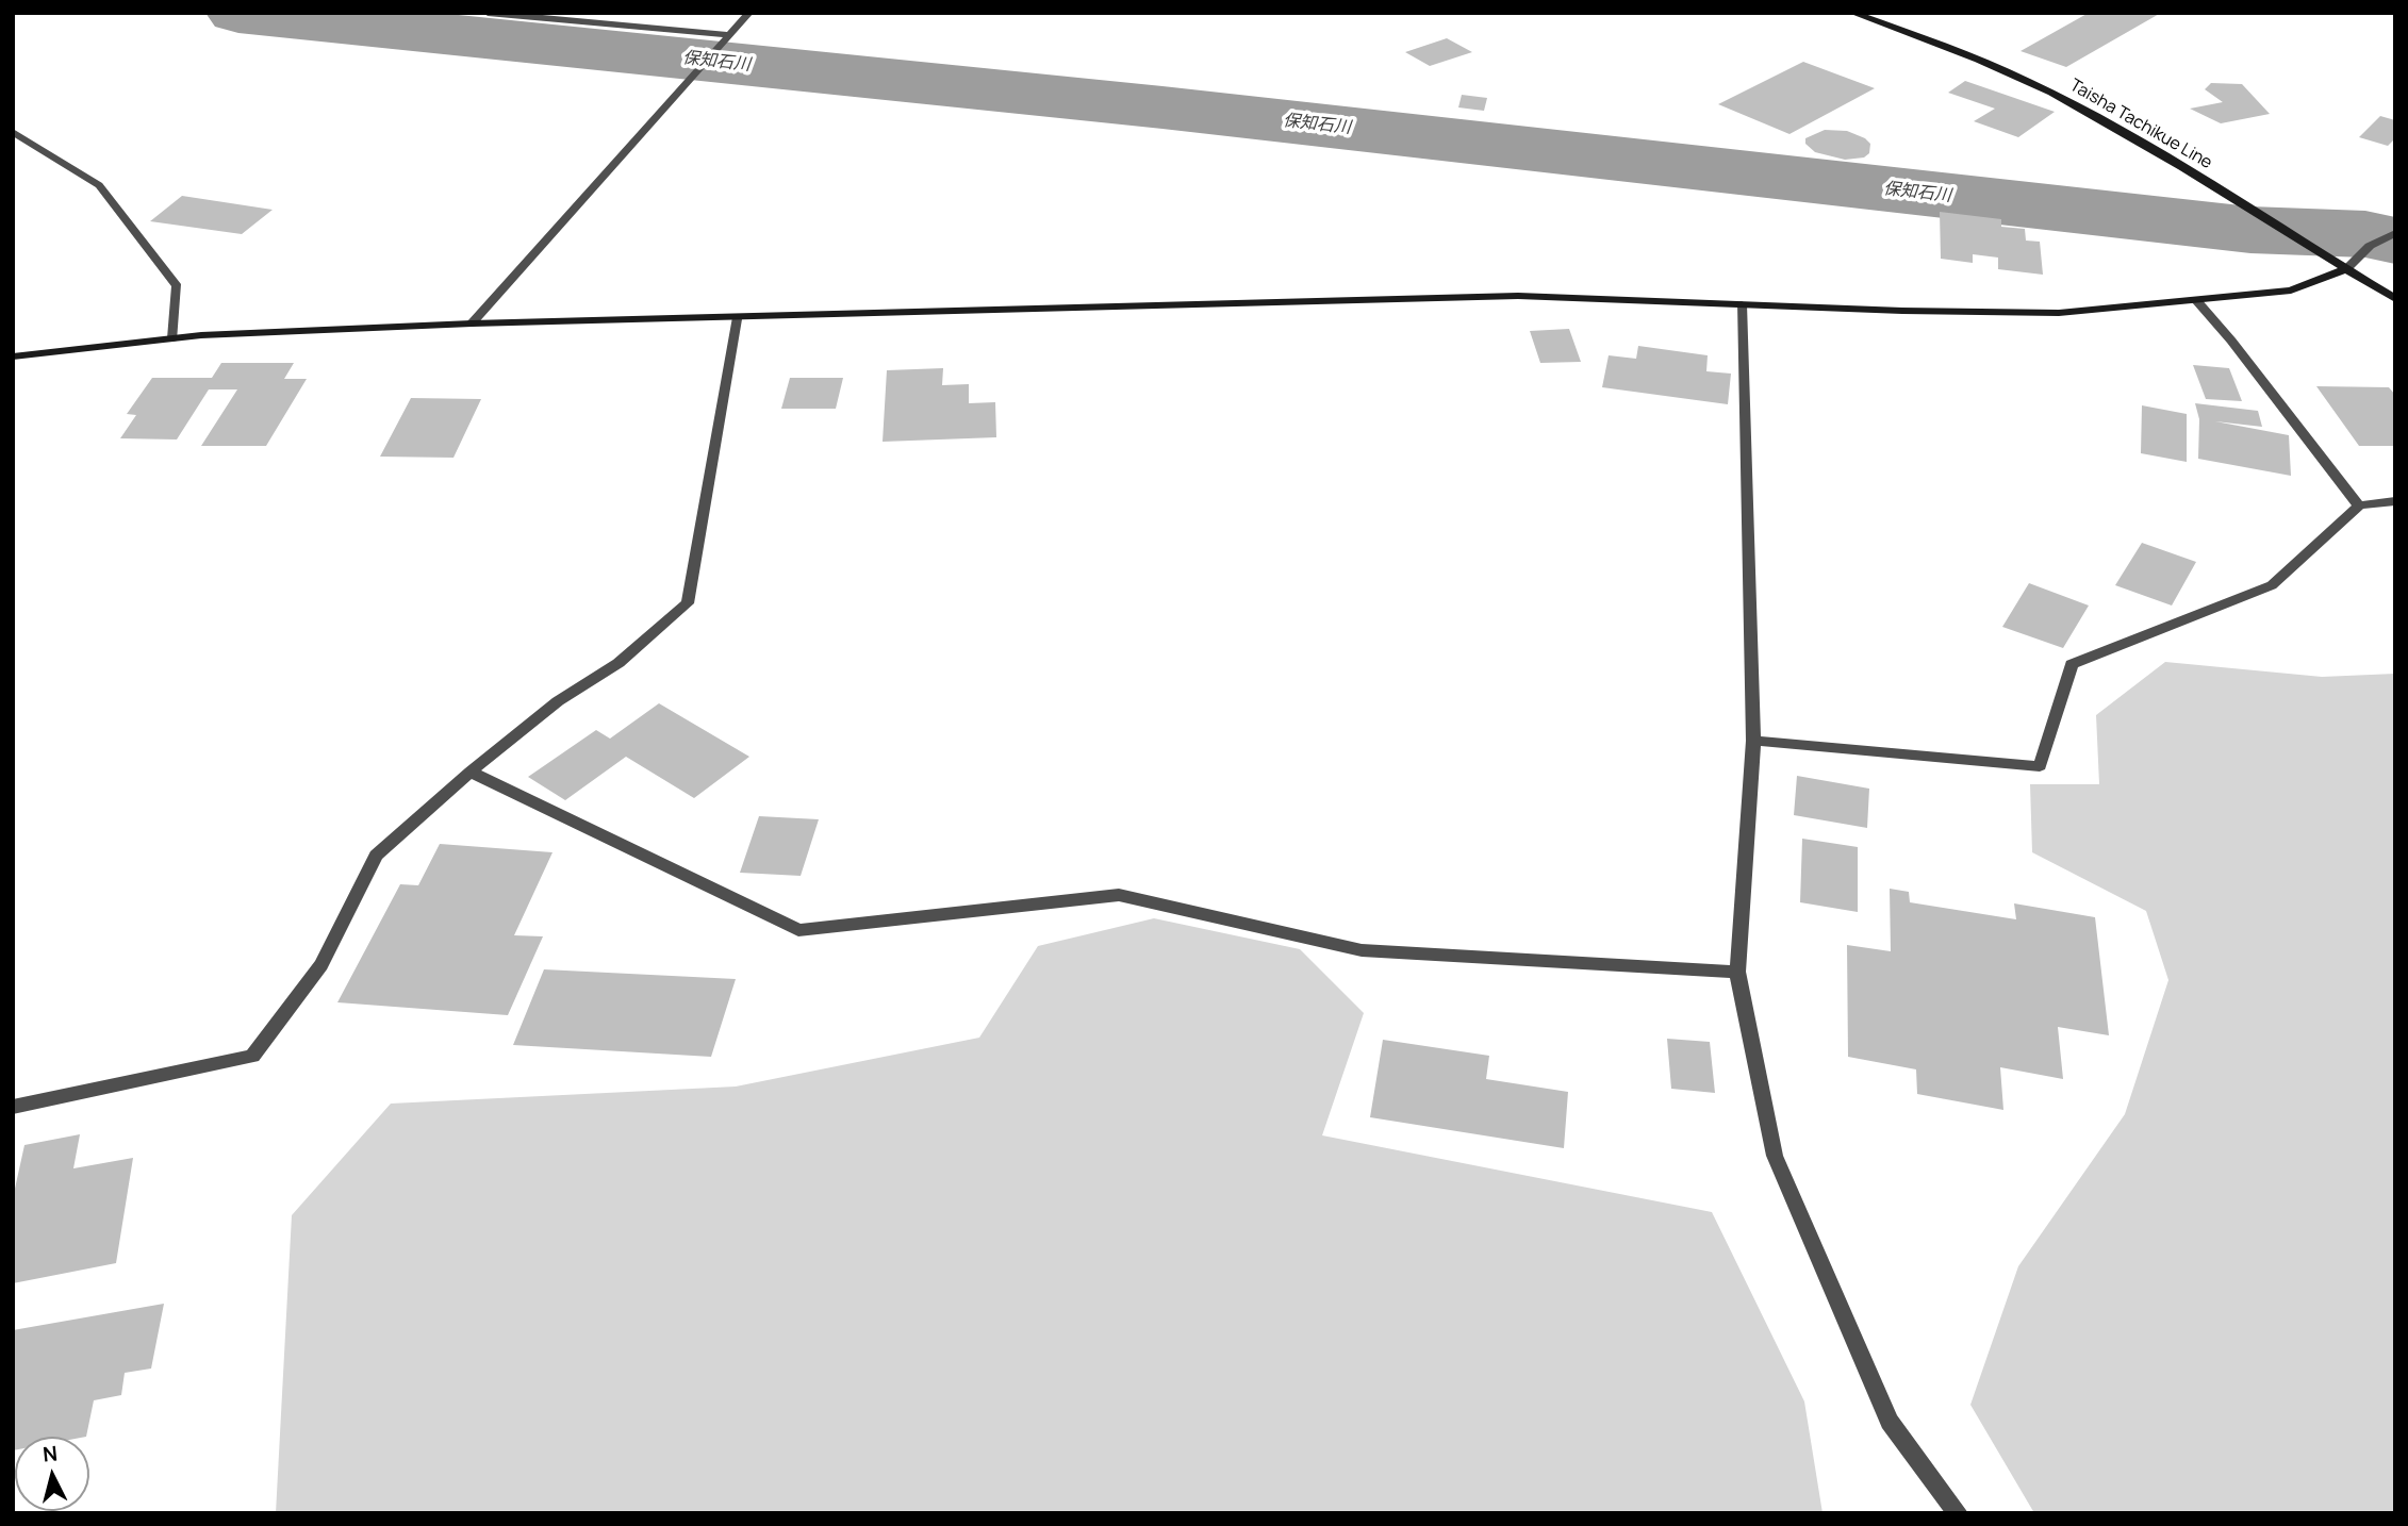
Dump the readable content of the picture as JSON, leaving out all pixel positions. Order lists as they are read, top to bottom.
{
  "streets": {
    "street": ["Taisha Tachikue Line"]
  },
  "water": ["保知石川"],
  "north": "top"
}
